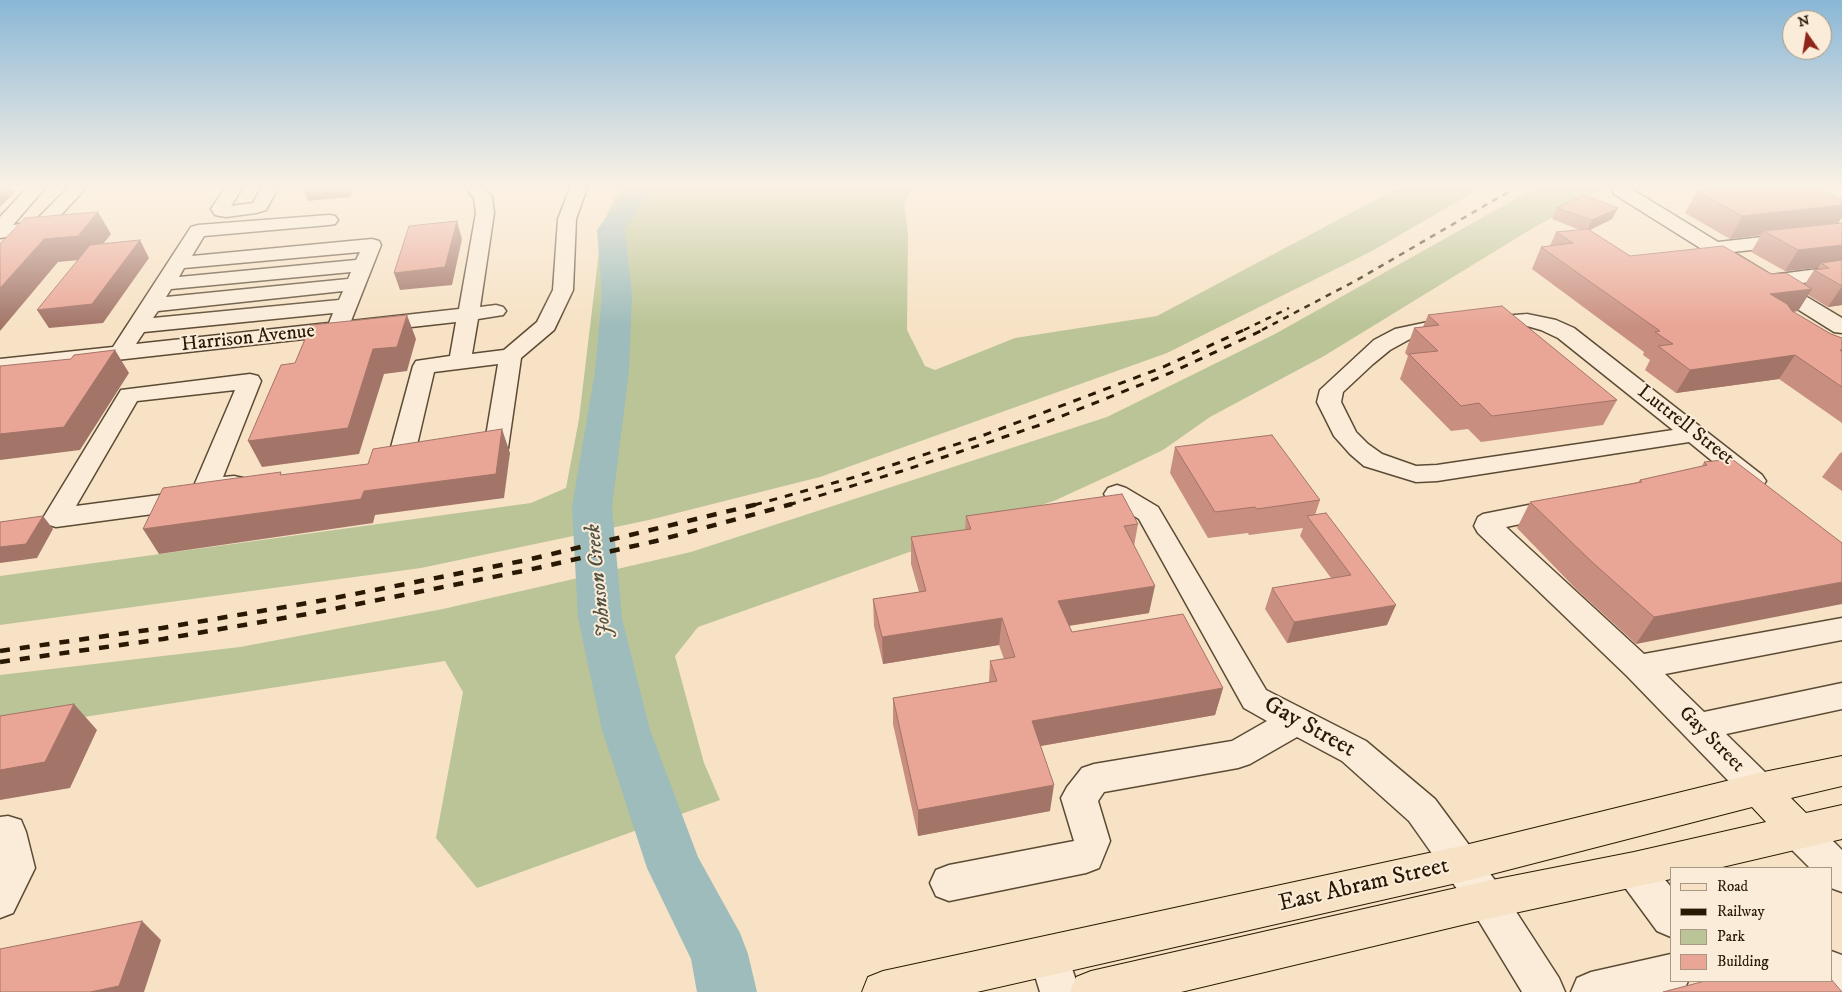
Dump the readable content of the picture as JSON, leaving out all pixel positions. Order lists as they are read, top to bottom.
{
  "streets": {
    "main road": ["East Abram Street"],
    "street": ["Harrison Avenue", "Luttrell Street", "Gay Street"]
  },
  "crossings": [
    ["Gay Street", "East Abram Street"]
  ],
  "water": ["Johnson Creek"],
  "legend": [
    "Road",
    "Railway",
    "Park",
    "Building"
  ],
  "north": "top"
}
